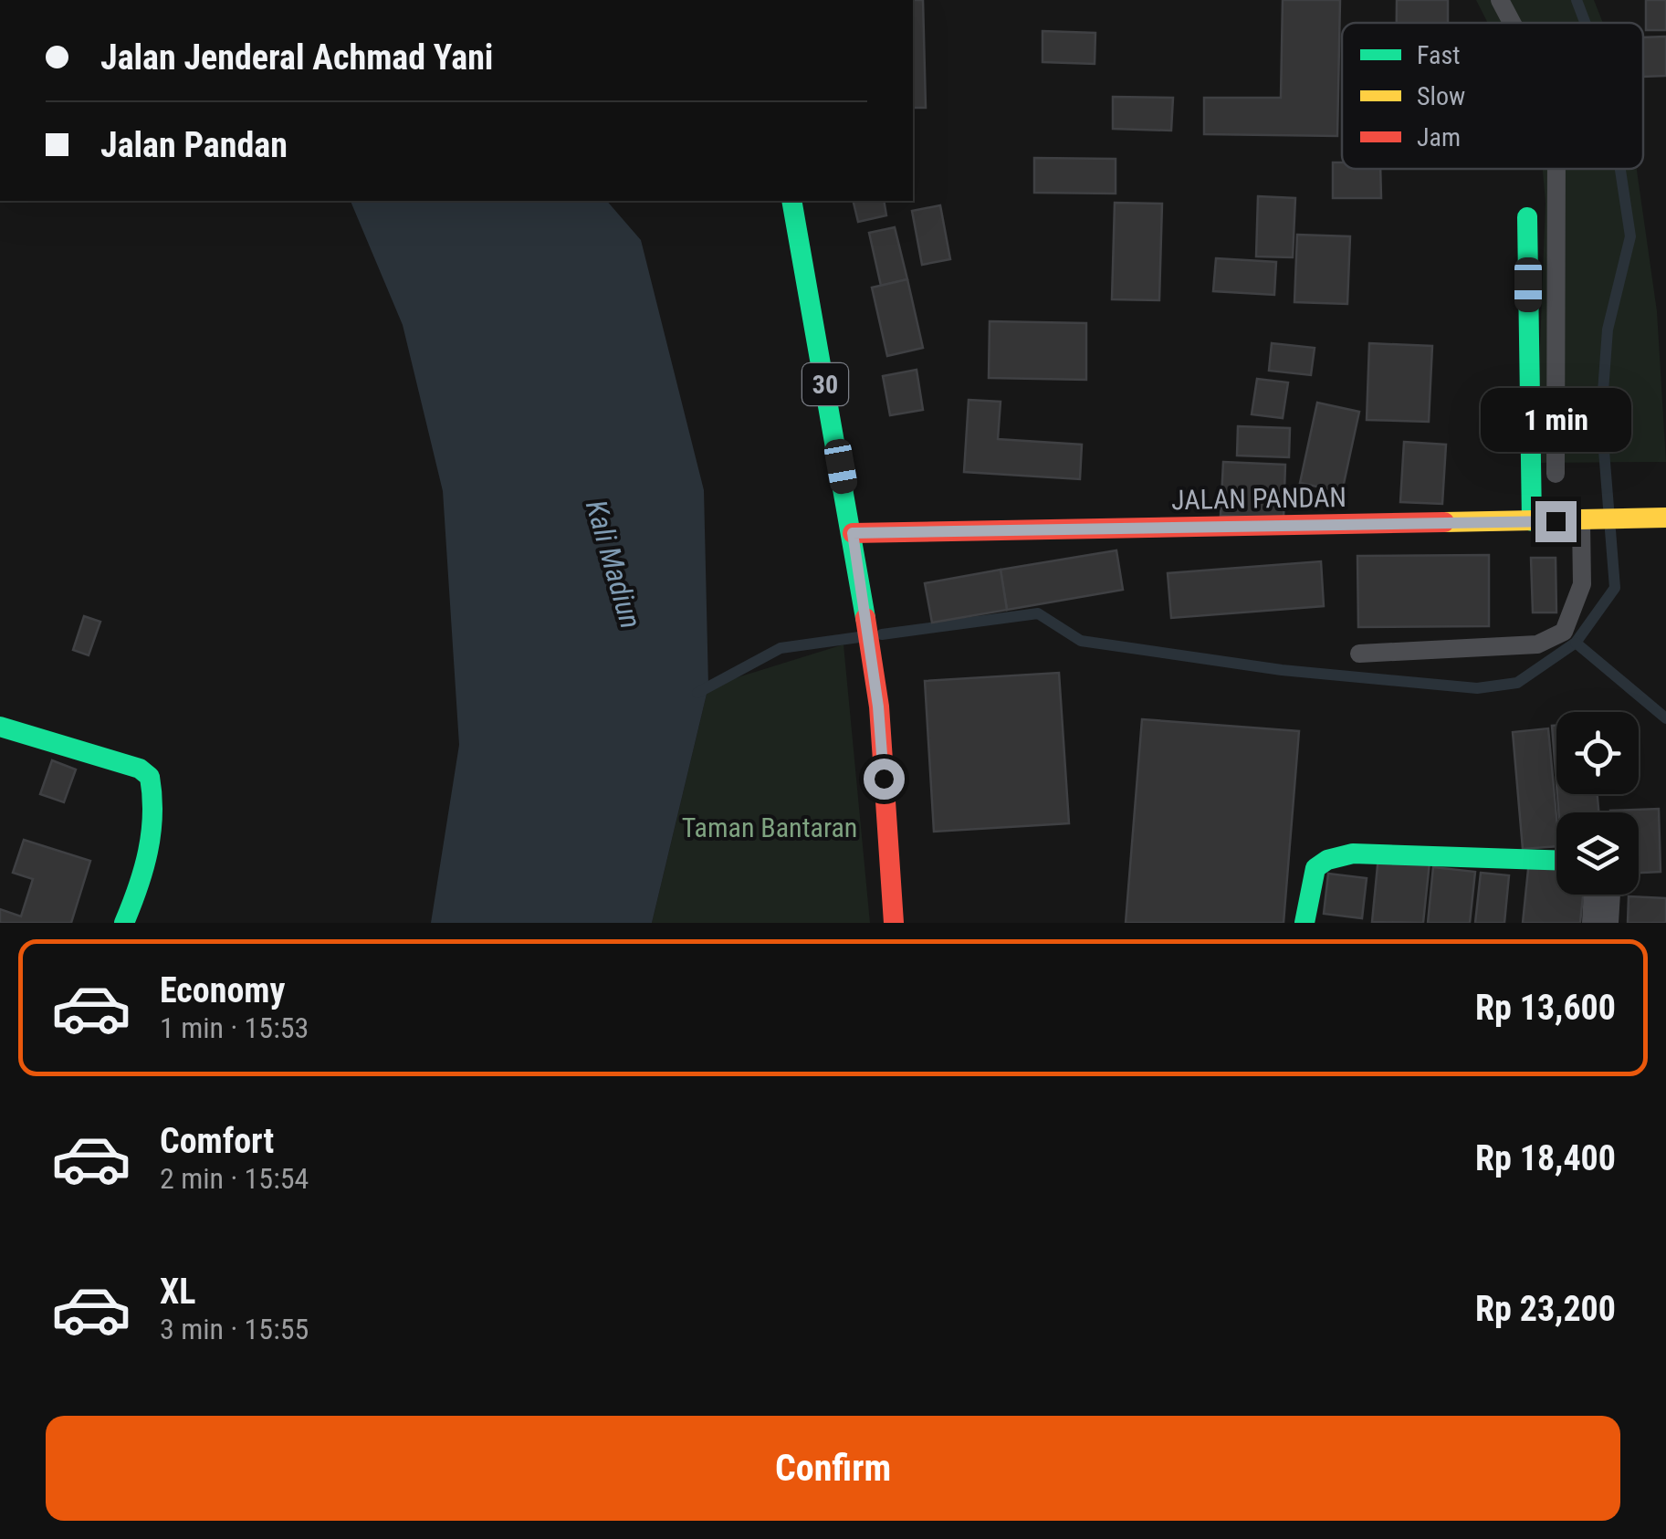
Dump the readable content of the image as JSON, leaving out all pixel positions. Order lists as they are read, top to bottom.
{
  "streets": {
    "main road": ["30", "JALAN PANDAN"]
  },
  "crossings": [
    ["30", "JALAN PANDAN"]
  ],
  "water": ["Kali Madiun"],
  "parks": ["Taman Bantaran"],
  "legend": ["Fast", "Slow", "Jam"],
  "page": {
    "banner": ["Jalan Jenderal Achmad Yani", "Jalan Pandan"],
    "bubble": "1 min",
    "list": [
      {
        "name": "Economy",
        "note": "1 min · 15:53",
        "value": "Rp 13,600"
      },
      {
        "name": "Comfort",
        "note": "2 min · 15:54",
        "value": "Rp 18,400"
      },
      {
        "name": "XL",
        "note": "3 min · 15:55",
        "value": "Rp 23,200"
      }
    ],
    "buttons": "Confirm"
  }
}
